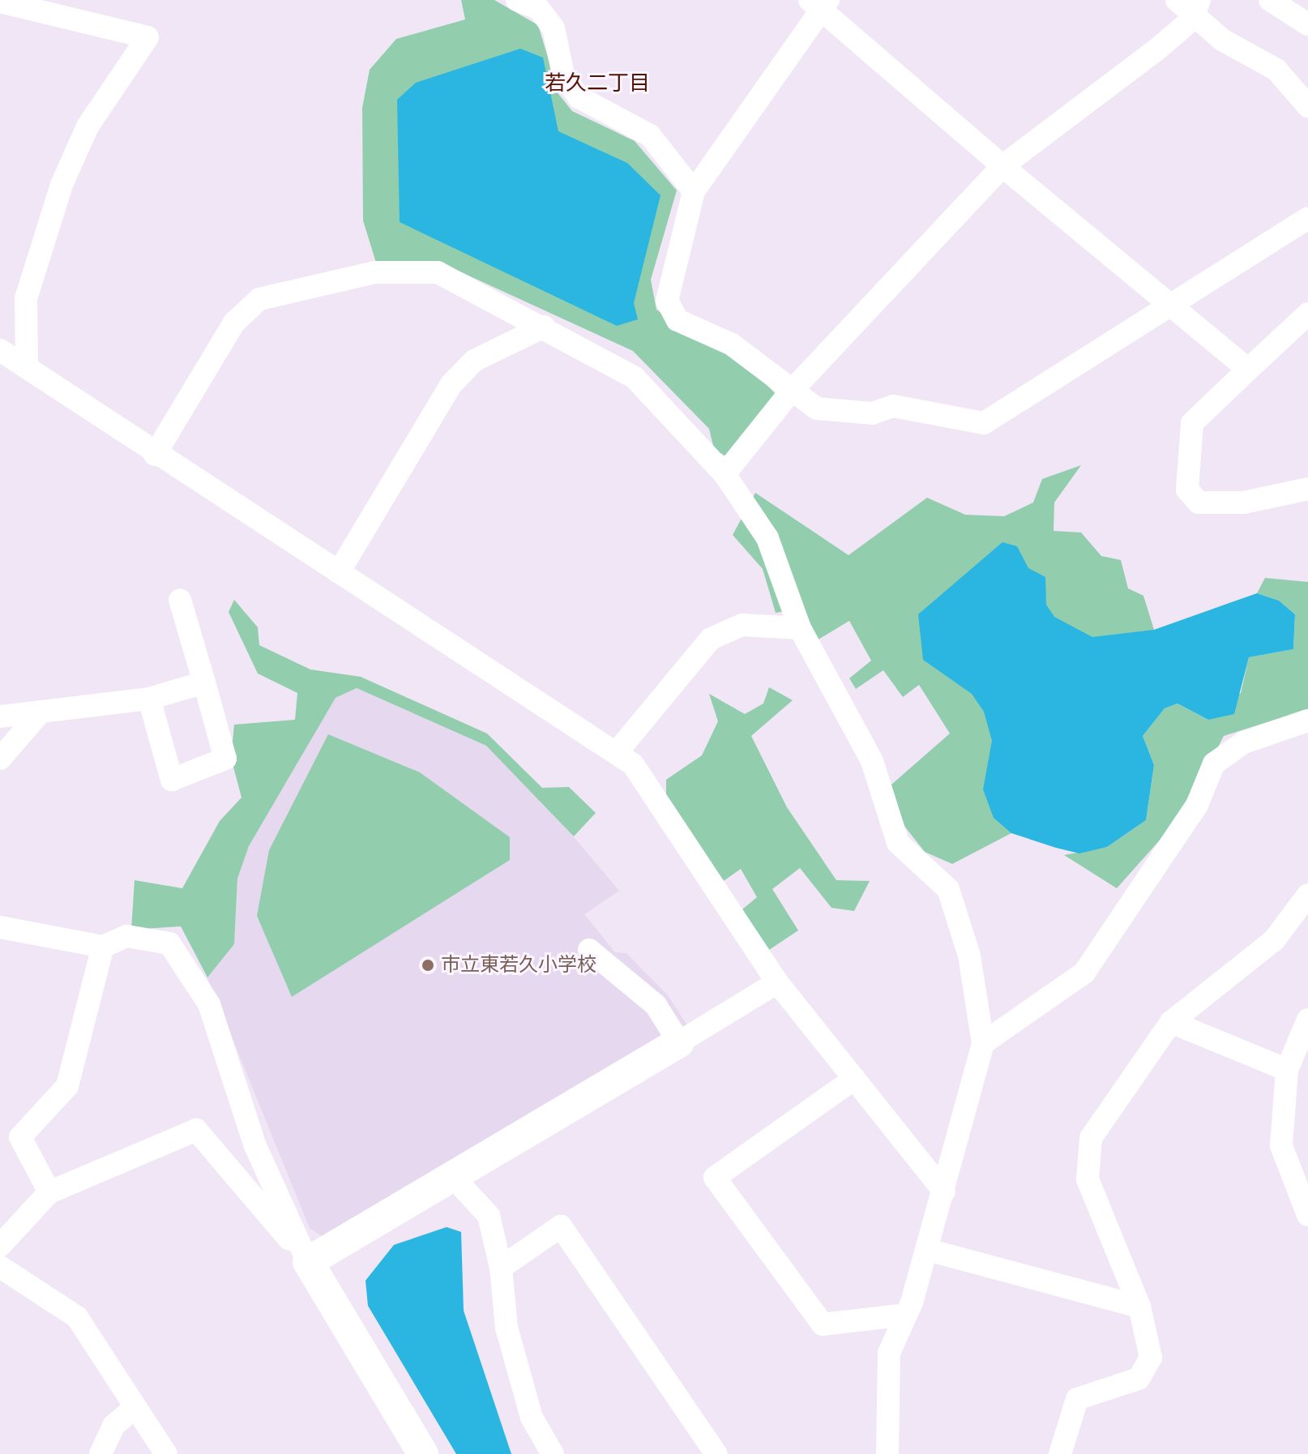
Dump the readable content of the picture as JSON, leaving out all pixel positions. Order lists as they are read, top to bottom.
{
  "districts": ["若久二丁目"],
  "places": ["市立東若久小学校"]
}
